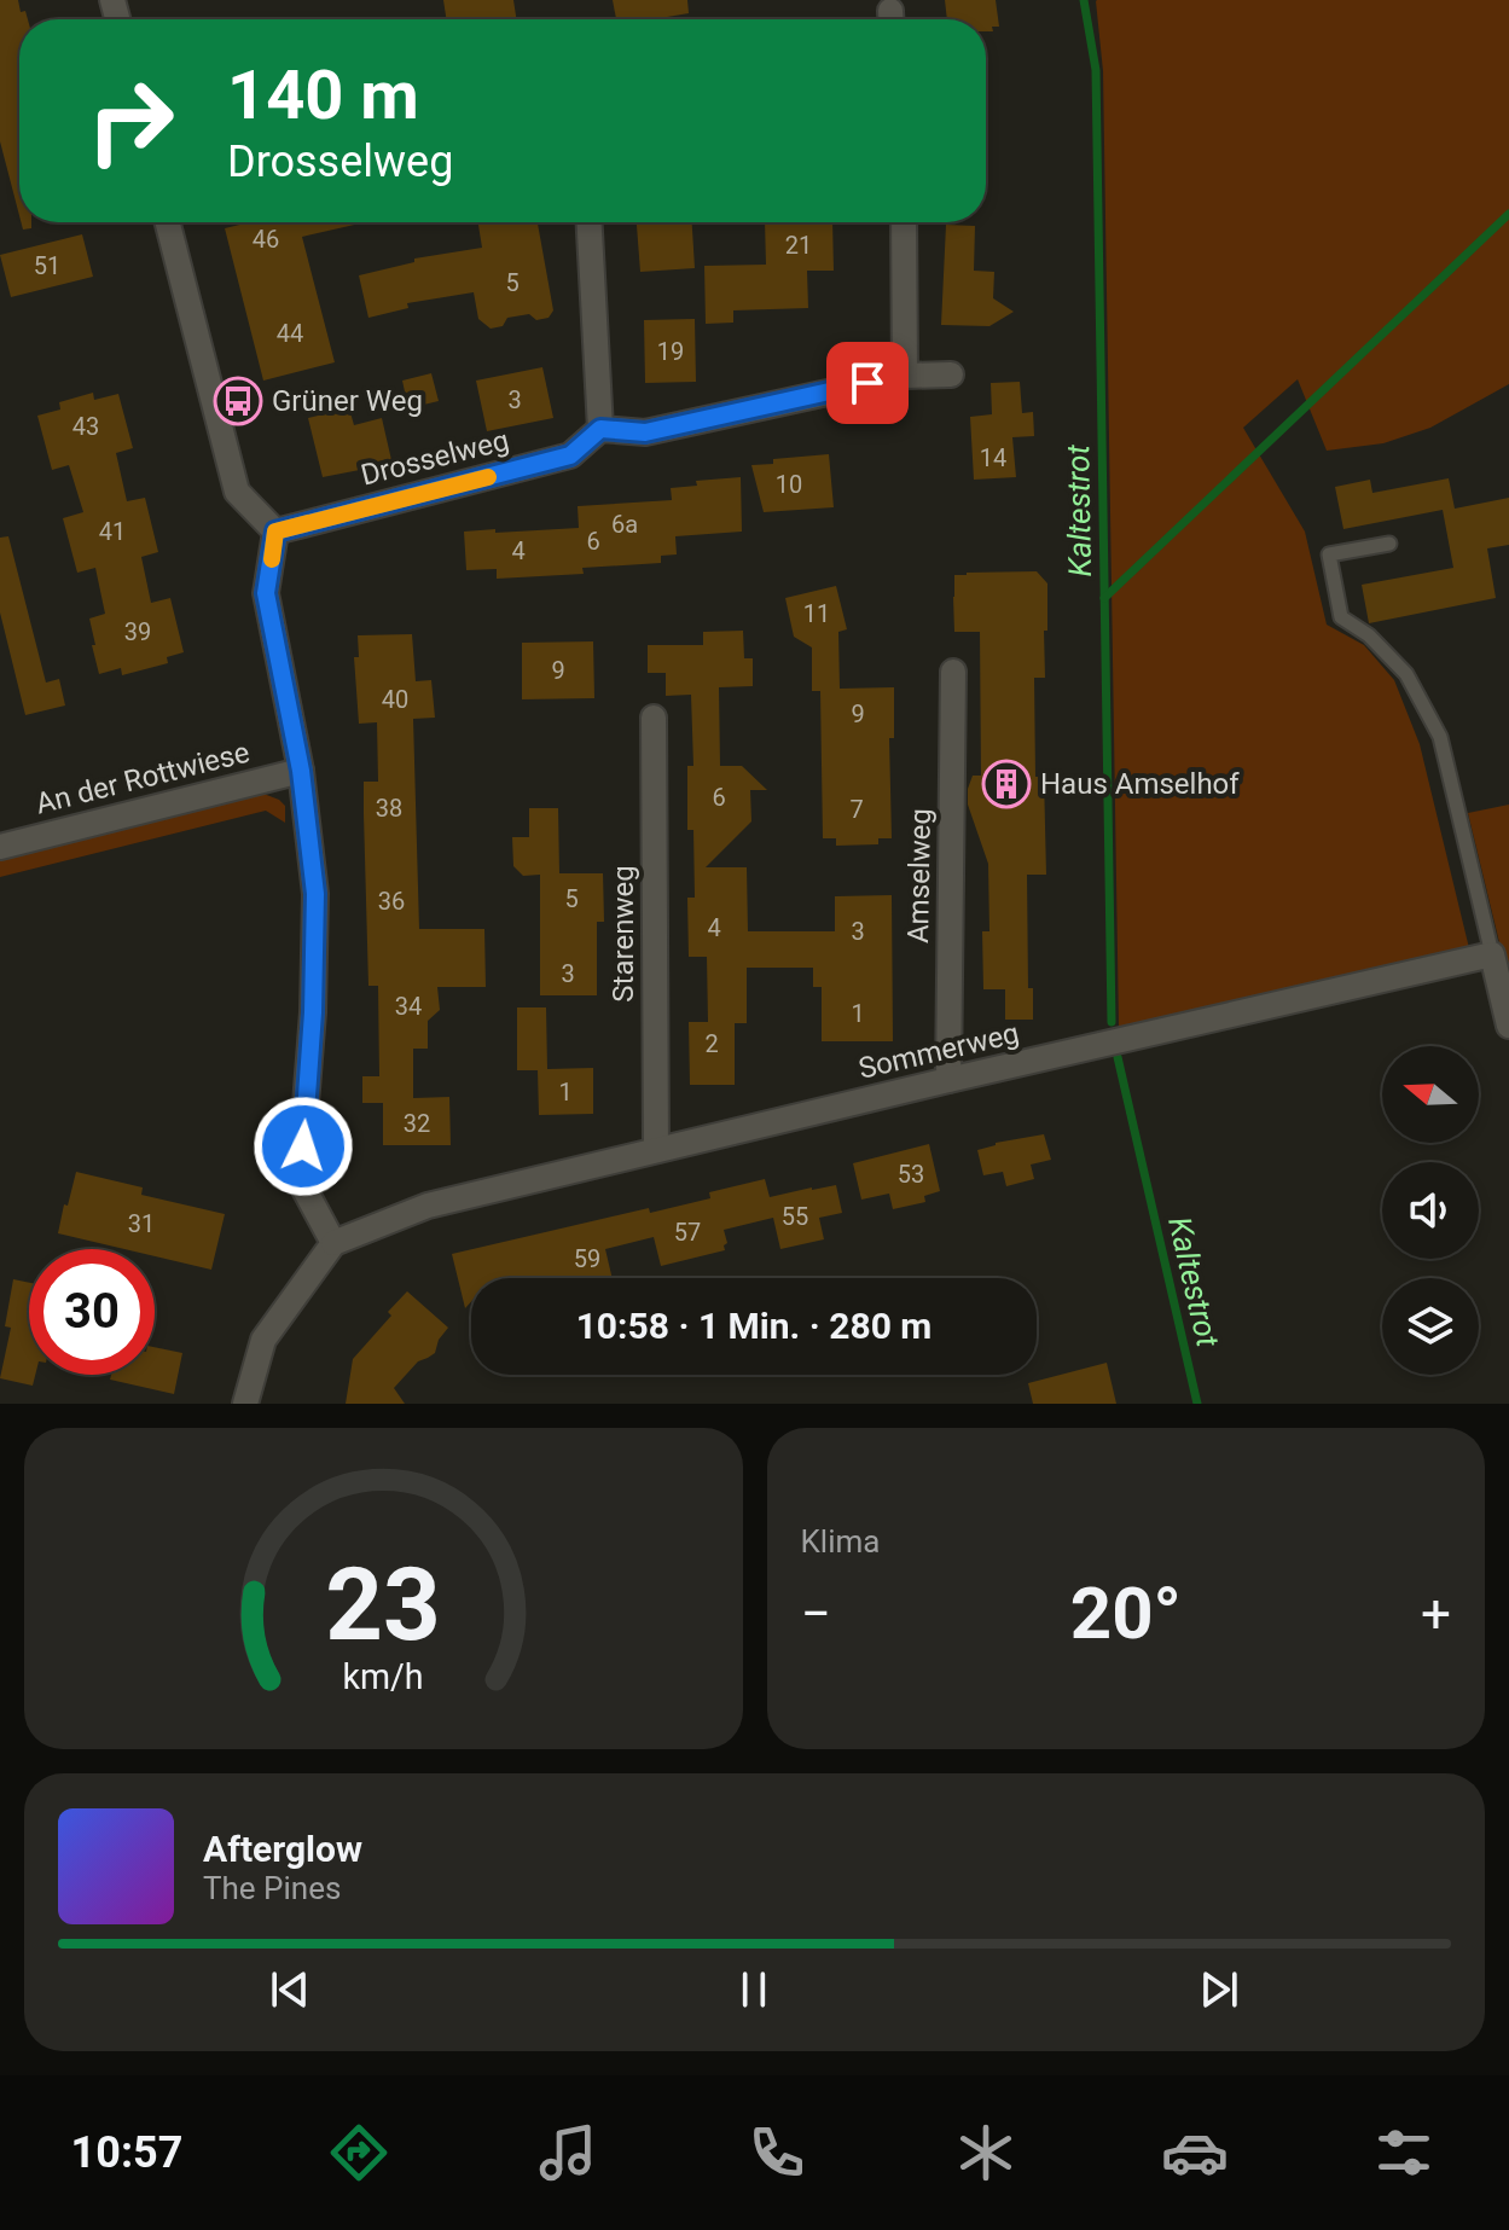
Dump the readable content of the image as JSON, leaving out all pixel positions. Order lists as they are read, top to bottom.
{
  "streets": {
    "street": [
      "Drosselweg",
      "An der Rottwiese",
      "Amselweg",
      "Starenweg",
      "Sommerweg"
    ]
  },
  "crossings": [
    ["Amselweg", "Sommerweg"],
    ["Starenweg", "Sommerweg"]
  ],
  "water": ["Kaltestrot"],
  "places": {
    "bus stop": ["Grüner Weg"],
    "building": ["Haus Amselhof"]
  },
  "house_numbers": [
    "46",
    "21",
    "51",
    "5",
    "44",
    "19",
    "3",
    "43",
    "14",
    "10",
    "6a",
    "41",
    "6",
    "4",
    "11",
    "39",
    "9",
    "40",
    "9",
    "6",
    "38",
    "7",
    "5",
    "36",
    "4",
    "3",
    "3",
    "34",
    "1",
    "2",
    "1",
    "32",
    "53",
    "55",
    "31",
    "57",
    "59"
  ],
  "north": "left",
  "page": {
    "turn": ["140 m", "Drosselweg"],
    "limit": "30",
    "trip": "10:58 · 1 Min. · 280 m",
    "tile": "Klima",
    "heat": ["−", "20°", "+"],
    "song": ["Afterglow", "The Pines"],
    "tabs": "10:57",
    "gauge": ["23", "km/h"]
  }
}
